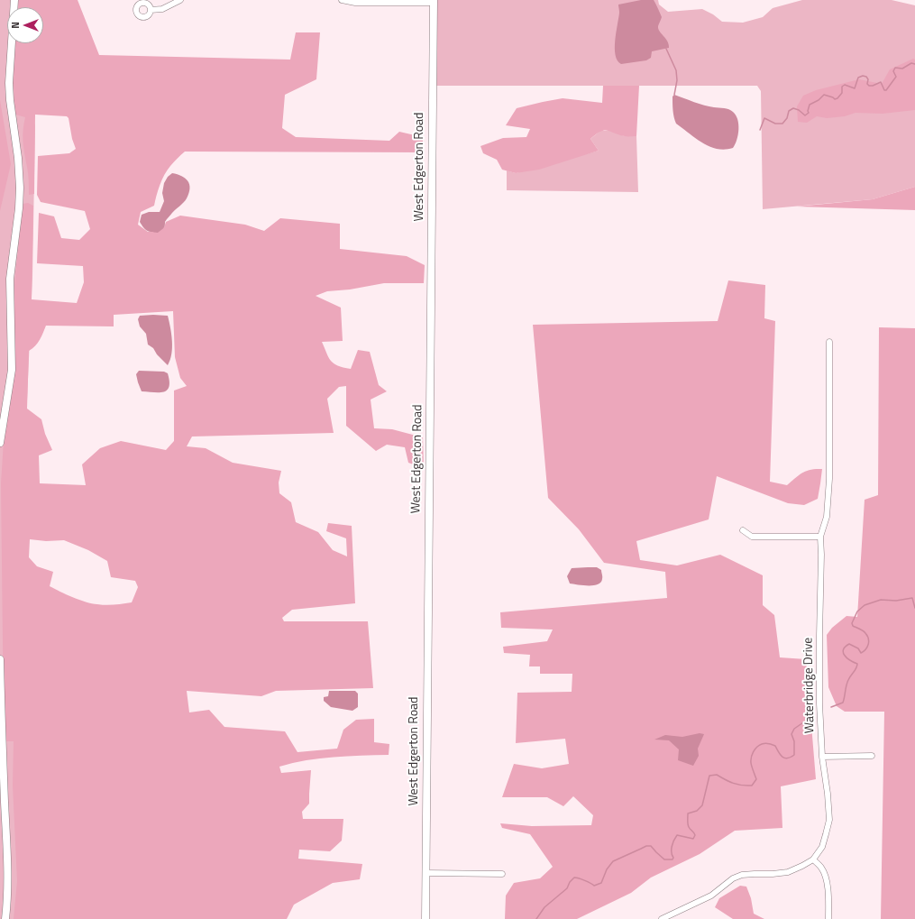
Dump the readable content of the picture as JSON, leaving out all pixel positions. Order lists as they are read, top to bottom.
{
  "streets": {
    "street": ["West Edgerton Road", "Waterbridge Drive"]
  },
  "north": "left"
}
